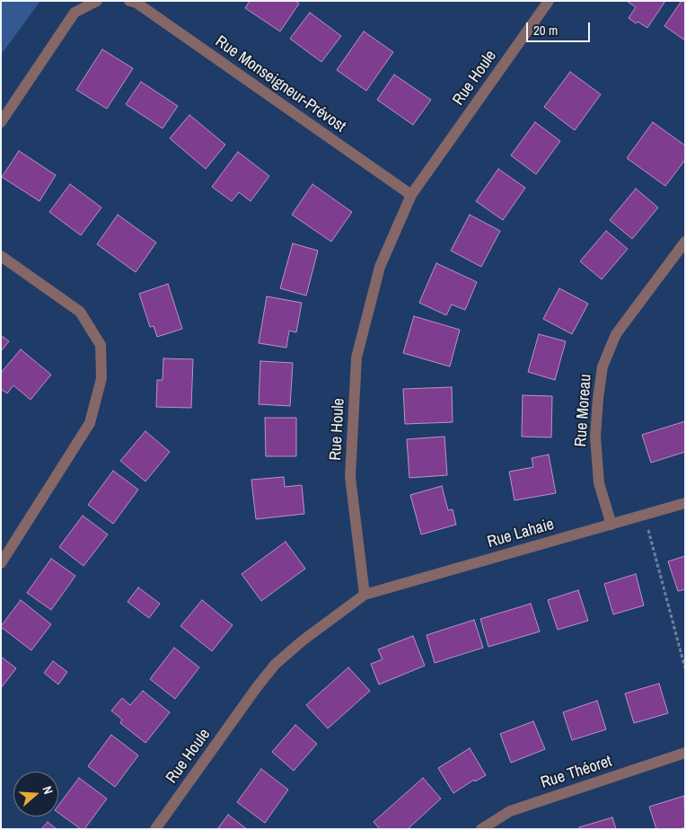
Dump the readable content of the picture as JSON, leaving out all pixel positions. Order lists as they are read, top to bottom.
{
  "streets": {
    "street": [
      "Rue Houle",
      "Rue Monseigneur-Prévost",
      "Rue Moreau",
      "Rue Lahaie",
      "Rue Théoret"
    ]
  },
  "crossings": [
    ["Rue Houle", "Rue Monseigneur-Prévost"],
    ["Rue Houle", "Rue Lahaie"],
    ["Rue Moreau", "Rue Lahaie"]
  ],
  "scale_bar": "20 m",
  "north": "right"
}
